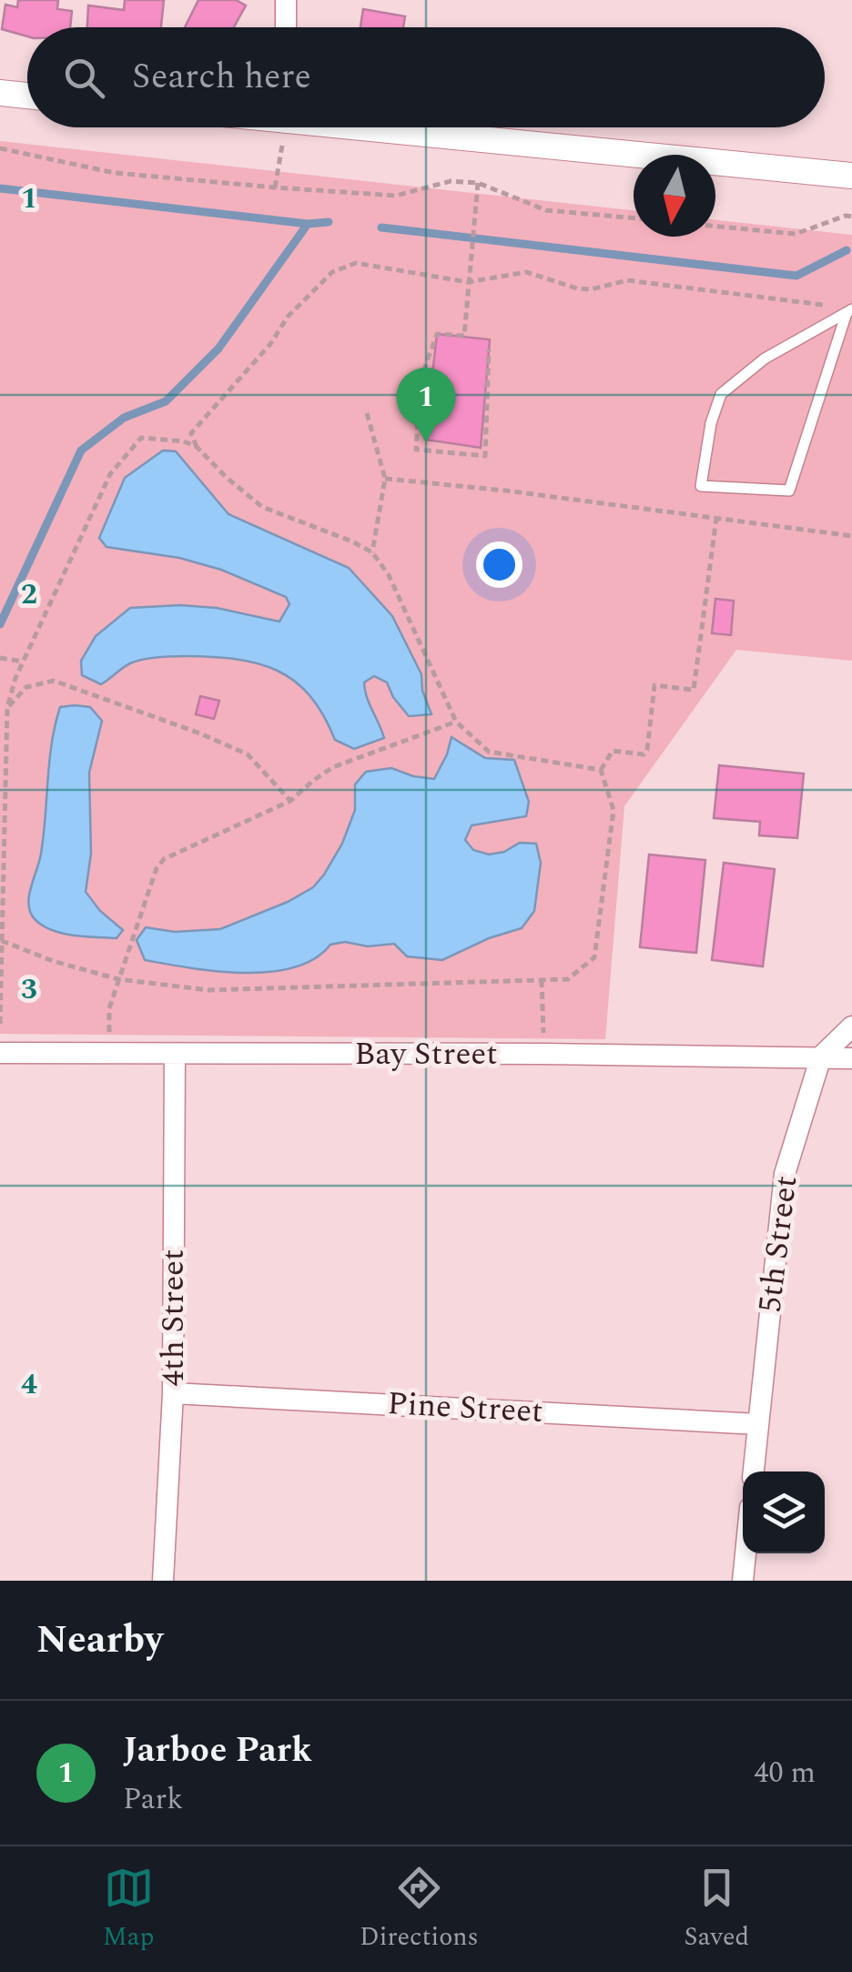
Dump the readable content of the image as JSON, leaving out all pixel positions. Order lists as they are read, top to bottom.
{
  "streets": {
    "street": [
      "Bay Street",
      "5th Street",
      "4th Street",
      "Pine Street"
    ]
  },
  "crossings": [
    ["Bay Street", "5th Street"],
    ["Bay Street", "4th Street"],
    ["5th Street", "Pine Street"],
    ["4th Street", "Pine Street"]
  ],
  "north": "bottom",
  "page": {
    "search": "Search here",
    "pins": "1",
    "heading": "Nearby",
    "list": [
      {
        "mark": "1",
        "name": "Jarboe Park",
        "note": "Park",
        "value": "40 m"
      }
    ],
    "nav": ["Map", "Directions", "Saved"]
  },
  "grid": {
    "rows": [
      "1",
      "2",
      "3",
      "4"
    ]
  }
}
